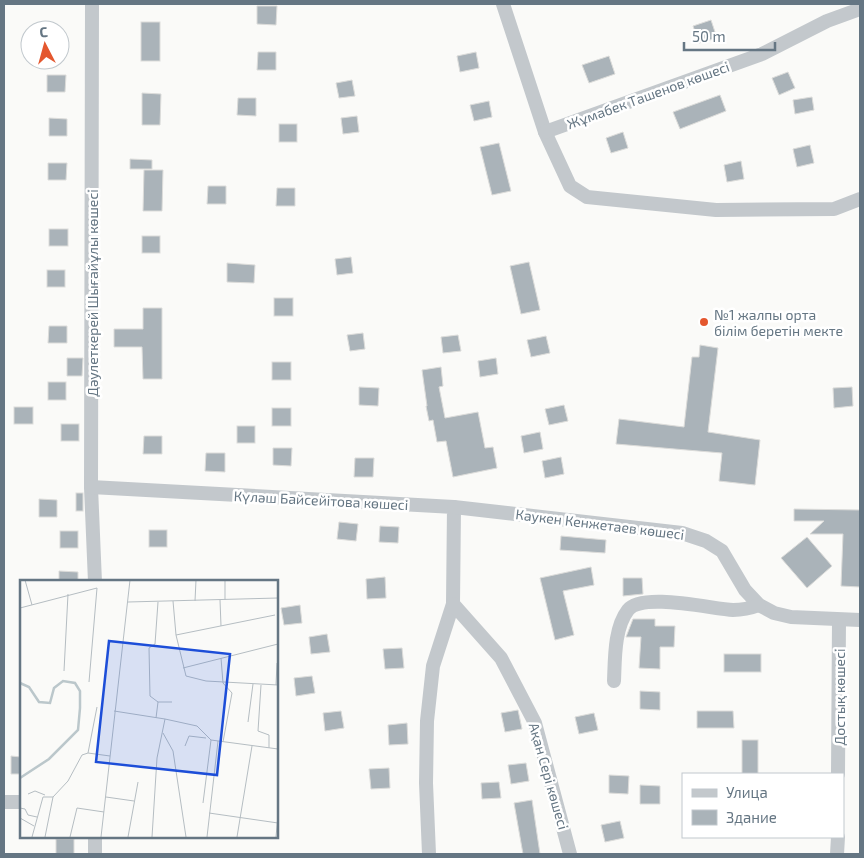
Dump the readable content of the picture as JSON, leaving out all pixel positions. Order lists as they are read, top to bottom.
{
  "streets": {
    "street": [
      "Жұмабек Ташенов көшесі",
      "Дәулеткерей Шығайұлы көшесі",
      "Күләш Байсейітова көшесі",
      "Каукен Кенжетаев көшесі",
      "Достық көшесі",
      "Ақан Сері көшесі"
    ]
  },
  "crossings": [
    ["Дәулеткерей Шығайұлы көшесі", "Күләш Байсейітова көшесі"],
    ["Күләш Байсейітова көшесі", "Каукен Кенжетаев көшесі"],
    ["Каукен Кенжетаев көшесі", "Достық көшесі"]
  ],
  "places": ["№1 жалпы орта білім беретін мекте"],
  "legend": ["Улица", "Здание"],
  "scale_bar": "50 m",
  "north": "top"
}
